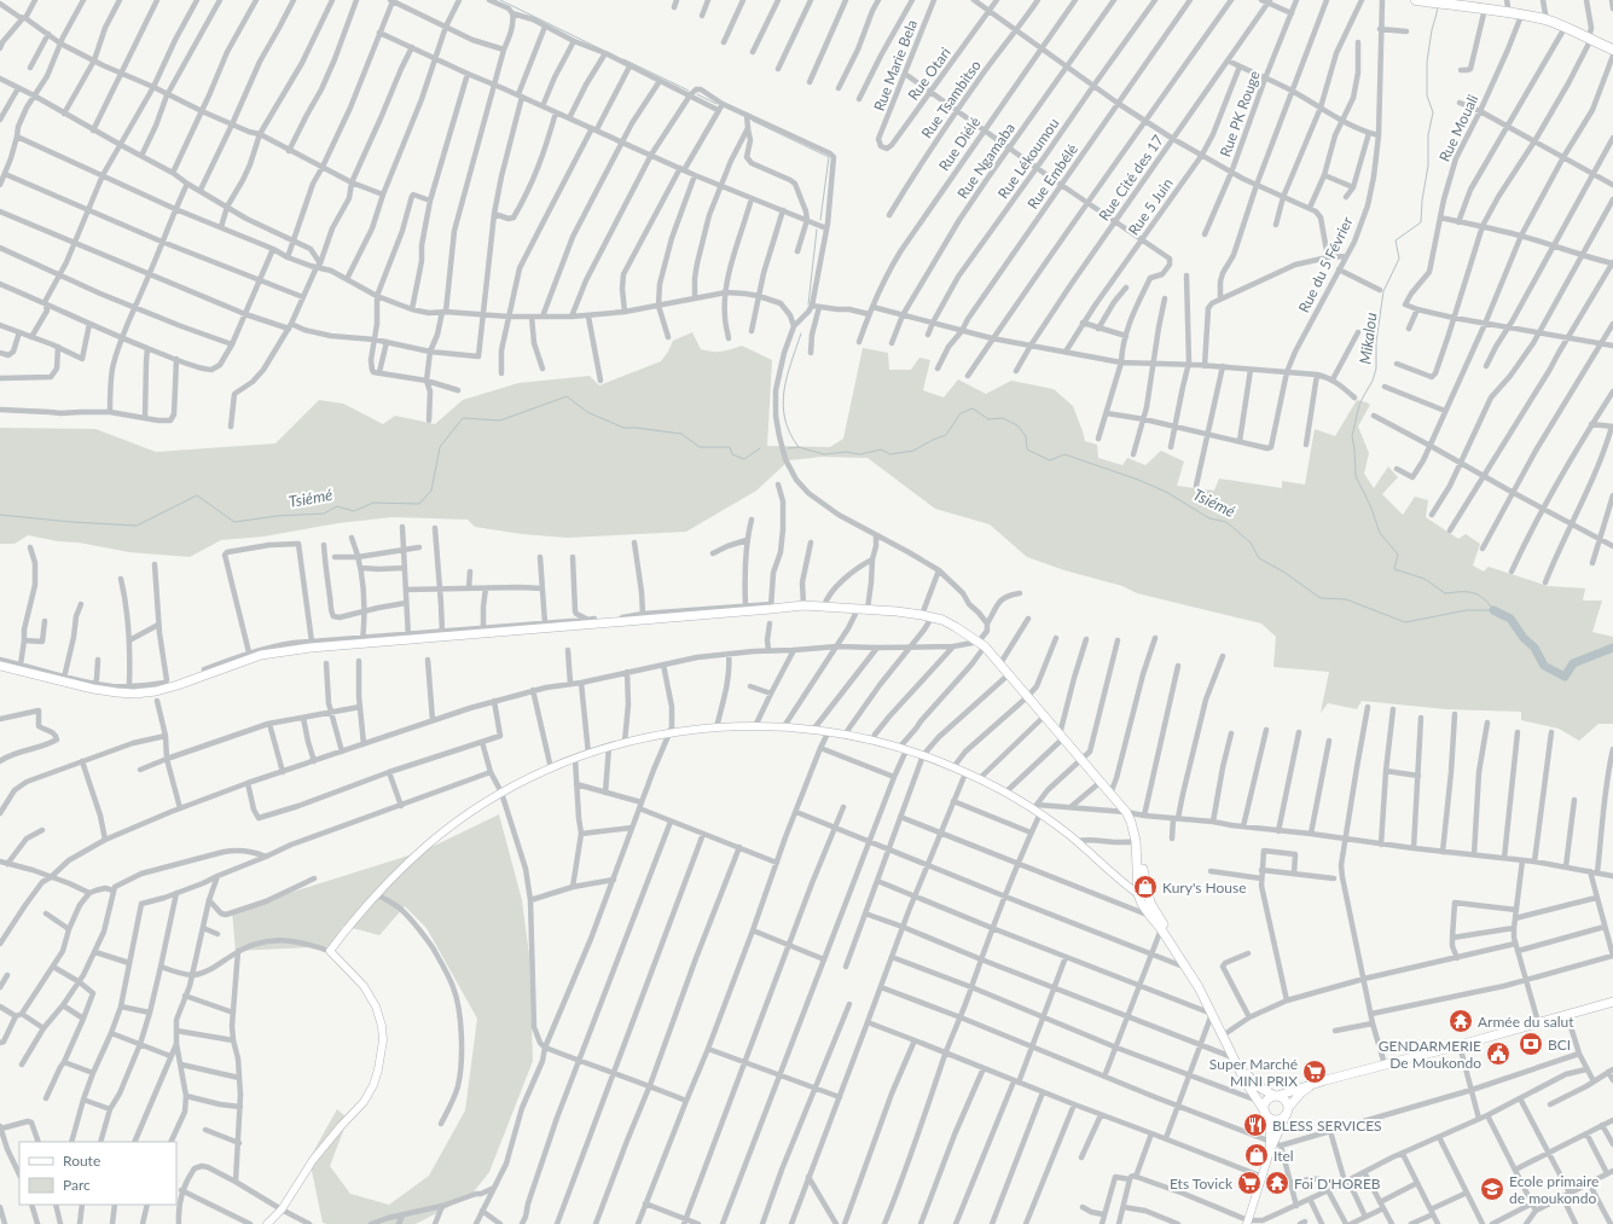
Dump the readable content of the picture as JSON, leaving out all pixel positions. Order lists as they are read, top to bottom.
{
  "streets": {
    "street": [
      "Rue Marie Bela",
      "Rue Otari",
      "Rue Tsambitso",
      "Rue PK Rouge",
      "Rue Mouali",
      "Rue Diélé",
      "Rue Lékoumou",
      "Rue Ngamaba",
      "Rue Embélé",
      "Rue Cité des 17",
      "Rue 5 Juin",
      "Rue du 5 Février"
    ]
  },
  "crossings": [
    ["Rue Marie Bela", "Rue Otari"]
  ],
  "water": ["Mikalou", "Tsiémé"],
  "places": {
    "shop": ["Kury's House", "Itel"],
    "temple": ["Armée du salut", "Foi D'HOREB"],
    "bank": ["BCI"],
    "public building": ["GENDARMERIE De Moukondo"],
    "supermarket": ["Super Marché MINI PRIX", "Ets Tovick"],
    "restaurant": ["BLESS SERVICES"],
    "school or university": ["Ecole primaire de moukondo"]
  },
  "legend": ["Route", "Parc"]
}
